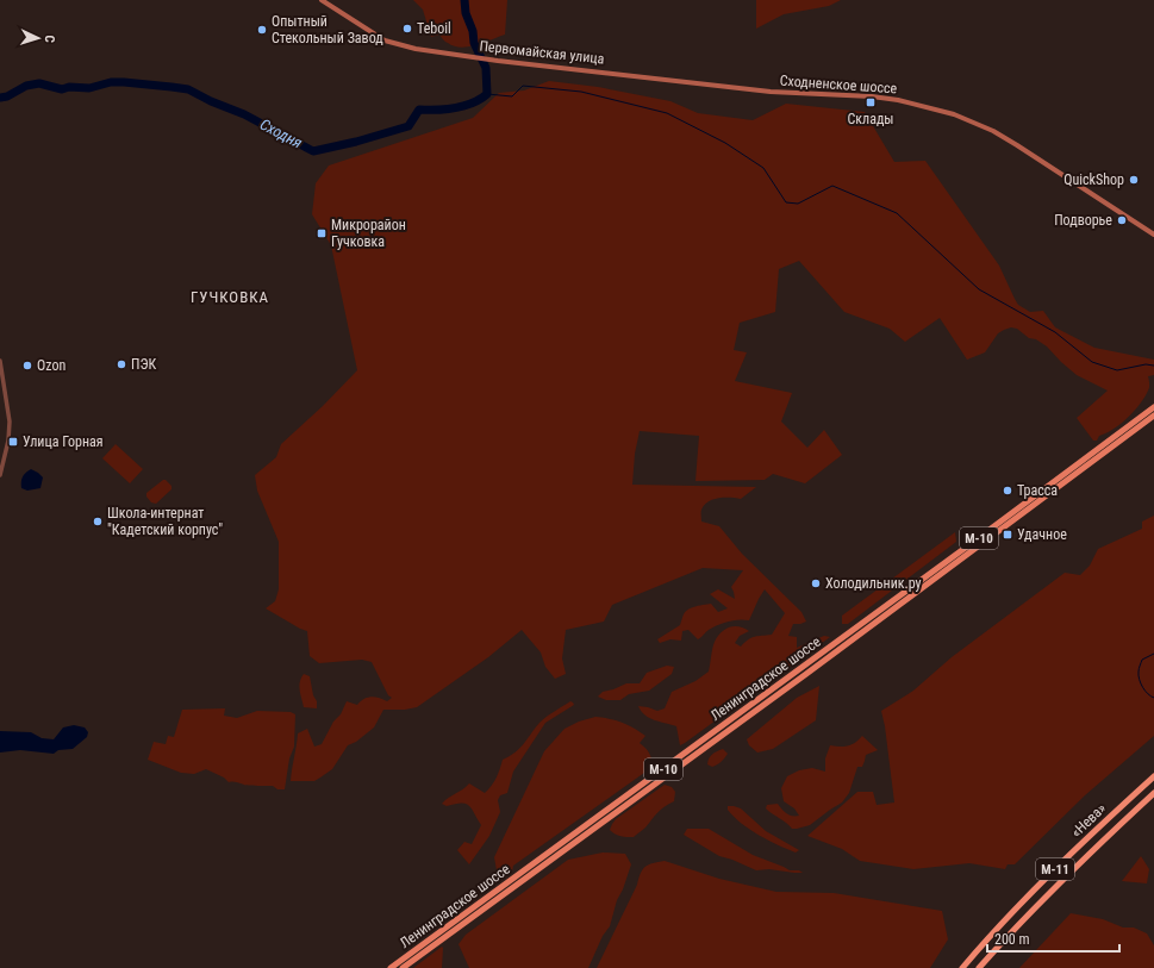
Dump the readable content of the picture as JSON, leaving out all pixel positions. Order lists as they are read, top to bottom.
{
  "streets": {
    "highway": [
      "М-10",
      "Ленинградское шоссе",
      "«Нева»",
      "М-11"
    ],
    "main road": ["Первомайская улица", "Сходненское шоссе"]
  },
  "crossings": [
    ["Первомайская улица", "Сходненское шоссе"]
  ],
  "districts": ["ГУЧКОВКА"],
  "water": ["Сходня"],
  "places": {
    "other": [
      "Teboil",
      "Опытный Стекольный Завод",
      "QuickShop",
      "Подворье",
      "ПЭК",
      "Ozon",
      "Трасса",
      "Школа-интернат \"Кадетский корпус\"",
      "Холодильник.ру"
    ],
    "transit": [
      "Склады",
      "Микрорайон Гучковка",
      "Улица Горная",
      "Удачное"
    ]
  },
  "scale_bar": "200 m",
  "north": "right"
}
